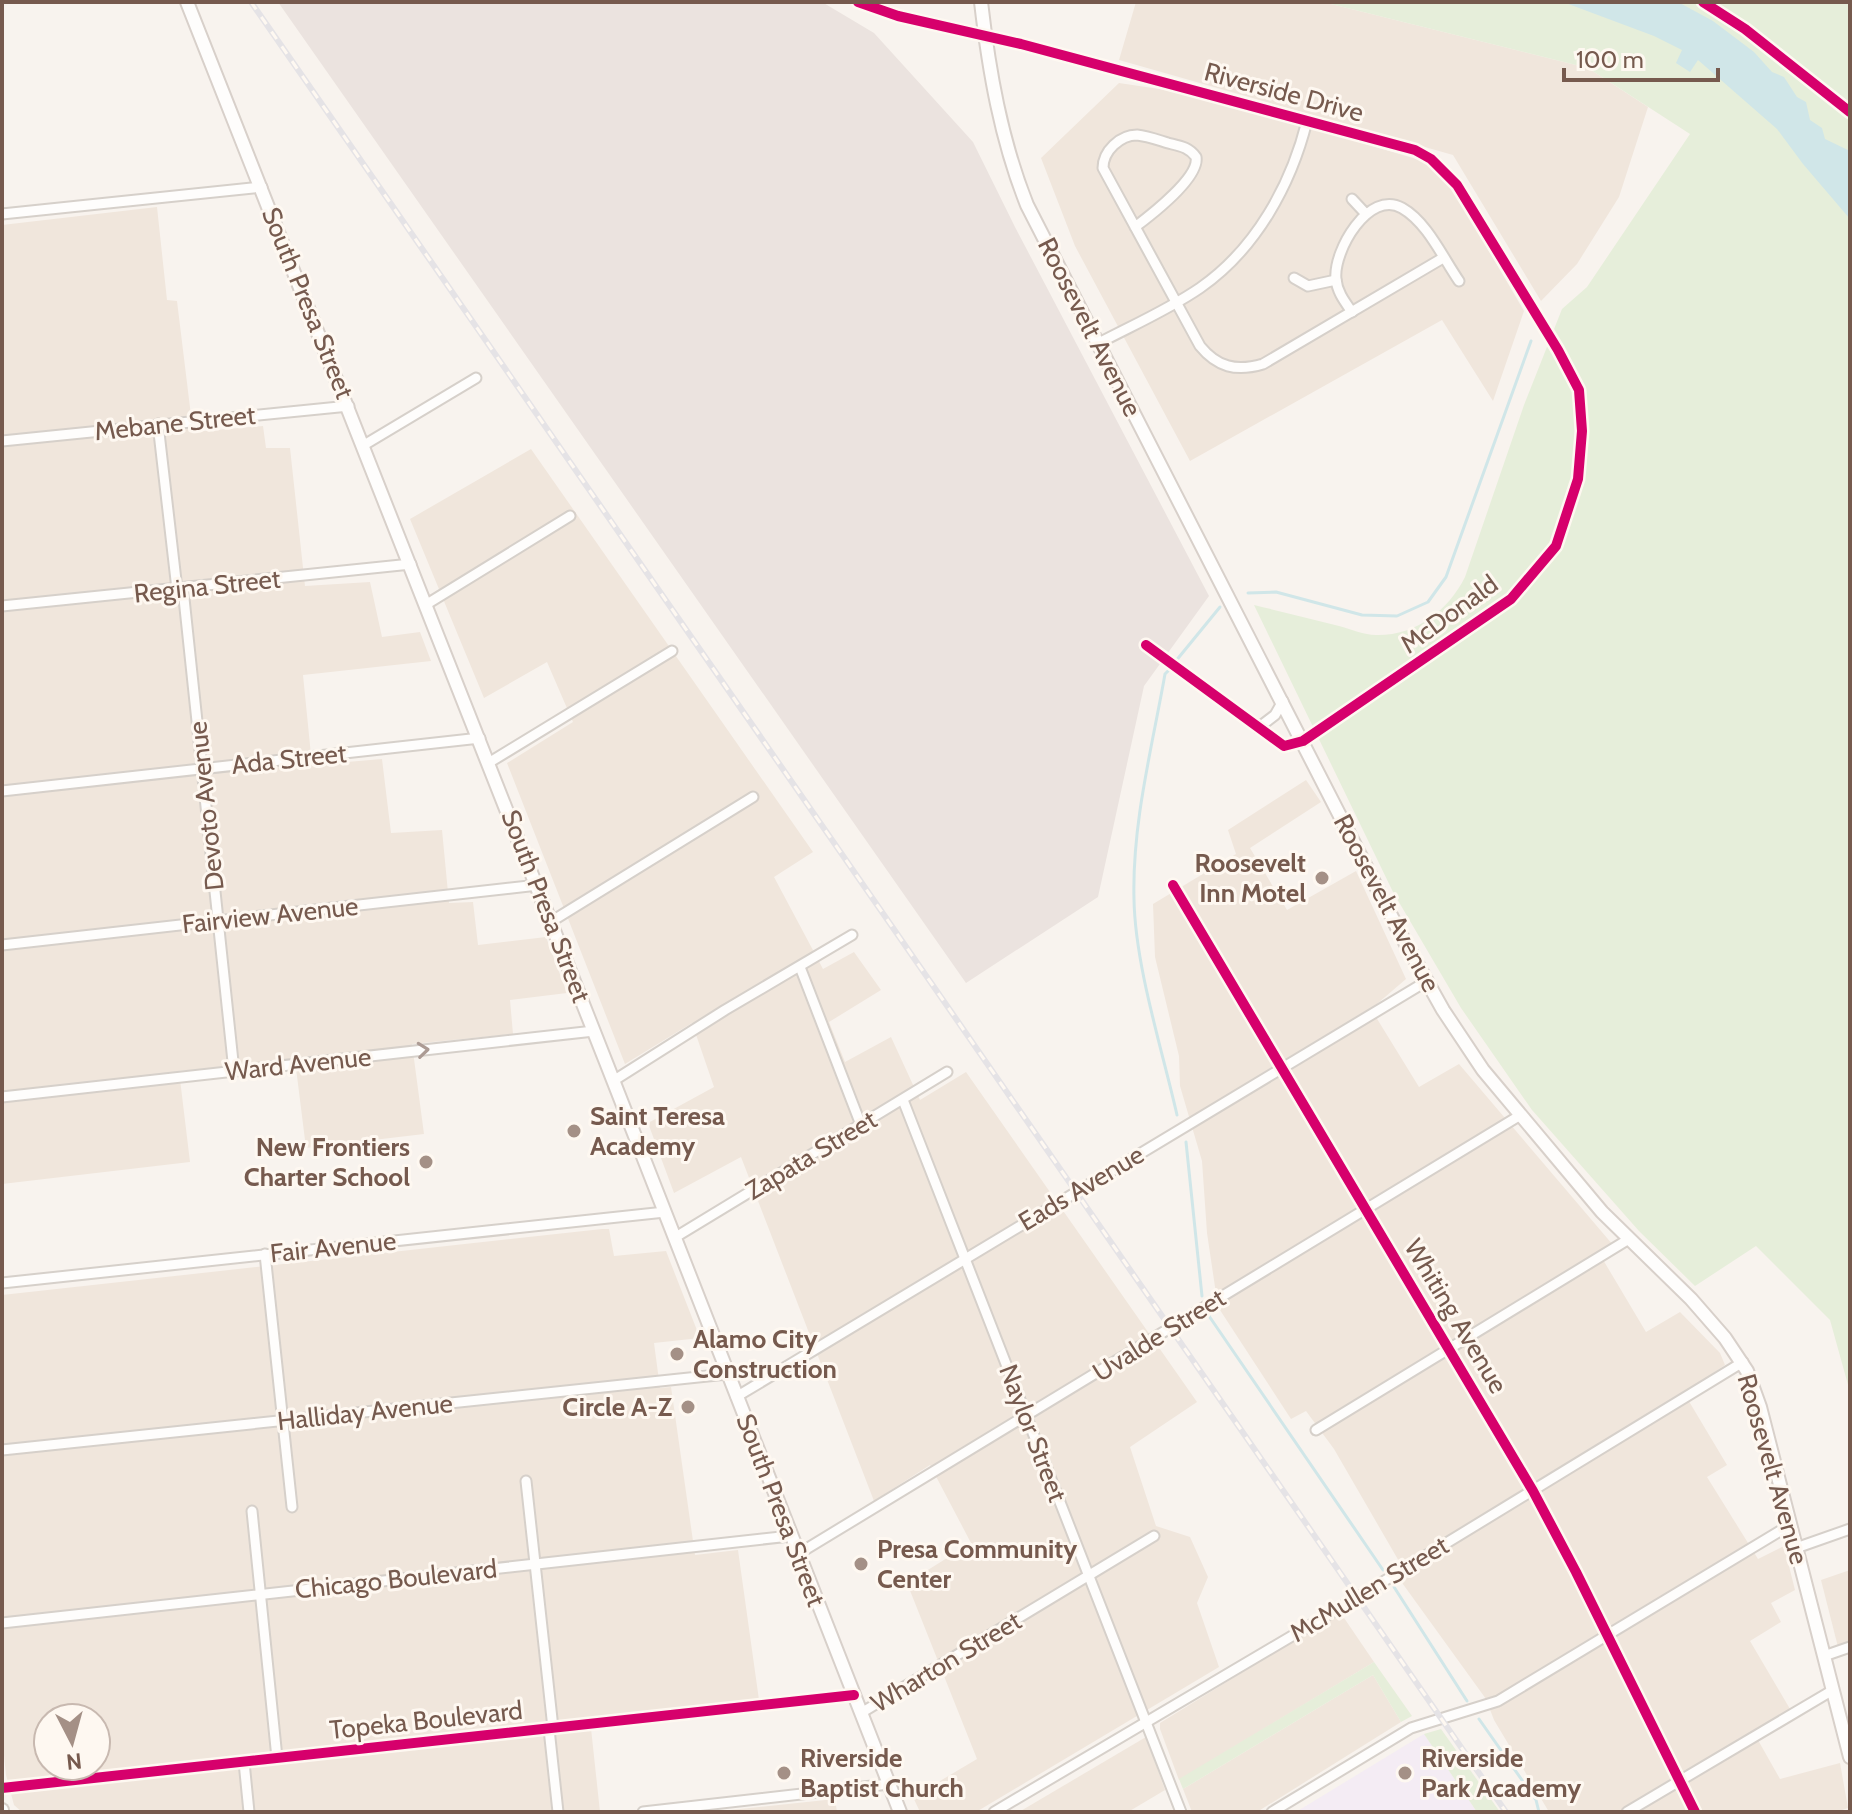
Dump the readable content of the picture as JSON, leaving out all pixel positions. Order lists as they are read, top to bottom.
{
  "streets": {
    "main road": ["South Presa Street", "Roosevelt Avenue"],
    "street": [
      "Riverside Drive",
      "Mebane Street",
      "Regina Street",
      "McDonald",
      "Ada Street",
      "Devoto Avenue",
      "Fairview Avenue",
      "Ward Avenue",
      "Zapata Street",
      "Eads Avenue",
      "Fair Avenue",
      "Whiting Avenue",
      "Uvalde Street",
      "Halliday Avenue",
      "Naylor Street",
      "Chicago Boulevard",
      "McMullen Street",
      "Wharton Street",
      "Topeka Boulevard"
    ]
  },
  "crossings": [
    ["Riverside Drive", "Roosevelt Avenue"],
    ["Riverside Drive", "McDonald"],
    ["South Presa Street", "Mebane Street"],
    ["South Presa Street", "Regina Street"],
    ["South Presa Street", "Ada Street"],
    ["South Presa Street", "Fairview Avenue"],
    ["South Presa Street", "Ward Avenue"],
    ["South Presa Street", "Zapata Street"],
    ["South Presa Street", "Eads Avenue"],
    ["South Presa Street", "Fair Avenue"],
    ["South Presa Street", "Uvalde Street"],
    ["South Presa Street", "Halliday Avenue"],
    ["South Presa Street", "Chicago Boulevard"],
    ["South Presa Street", "Wharton Street"],
    ["South Presa Street", "Topeka Boulevard"],
    ["Roosevelt Avenue", "McDonald"],
    ["Roosevelt Avenue", "Eads Avenue"],
    ["Roosevelt Avenue", "Uvalde Street"],
    ["Roosevelt Avenue", "McMullen Street"],
    ["Mebane Street", "Devoto Avenue"],
    ["Regina Street", "Devoto Avenue"],
    ["Ada Street", "Devoto Avenue"],
    ["Devoto Avenue", "Fairview Avenue"],
    ["Devoto Avenue", "Ward Avenue"],
    ["Zapata Street", "Naylor Street"],
    ["Eads Avenue", "Whiting Avenue"],
    ["Eads Avenue", "Naylor Street"],
    ["Whiting Avenue", "Uvalde Street"],
    ["Whiting Avenue", "McMullen Street"],
    ["Uvalde Street", "Naylor Street"],
    ["Naylor Street", "McMullen Street"],
    ["Naylor Street", "Wharton Street"]
  ],
  "one_way": ["Ward Avenue"],
  "places": [
    "Roosevelt Inn Motel",
    "Saint Teresa Academy",
    "New Frontiers Charter School",
    "Alamo City Construction",
    "Circle A-Z",
    "Presa Community Center",
    "Riverside Baptist Church",
    "Riverside Park Academy"
  ],
  "scale_bar": "100 m",
  "north": "bottom"
}
